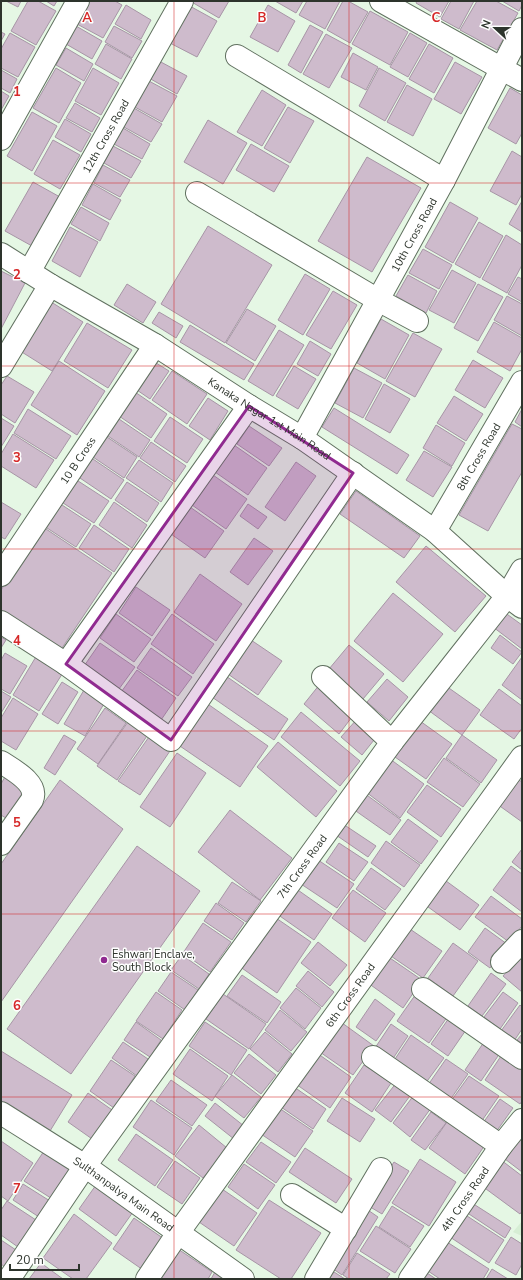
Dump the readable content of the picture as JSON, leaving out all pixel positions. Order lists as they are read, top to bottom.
{
  "streets": {
    "street": [
      "12th Cross Road",
      "10th Cross Road",
      "Kanaka Nagar 1st Main Road",
      "8th Cross Road",
      "10 B Cross",
      "7th Cross Road",
      "6th Cross Road",
      "Sulthanpalya Main Road",
      "4th Cross Road"
    ]
  },
  "crossings": [
    ["12th Cross Road", "Kanaka Nagar 1st Main Road"],
    ["10th Cross Road", "Kanaka Nagar 1st Main Road"],
    ["Kanaka Nagar 1st Main Road", "8th Cross Road"],
    ["Kanaka Nagar 1st Main Road", "10 B Cross"],
    ["Kanaka Nagar 1st Main Road", "7th Cross Road"],
    ["7th Cross Road", "Sulthanpalya Main Road"],
    ["6th Cross Road", "Sulthanpalya Main Road"]
  ],
  "places": ["Eshwari Enclave, South Block"],
  "scale_bar": "20 m",
  "north": "left",
  "grid": {
    "columns": ["A", "B", "C"],
    "rows": [
      "1",
      "2",
      "3",
      "4",
      "5",
      "6",
      "7"
    ]
  }
}
